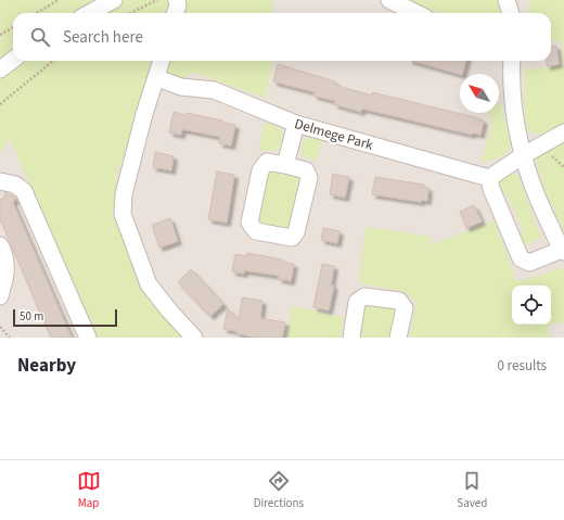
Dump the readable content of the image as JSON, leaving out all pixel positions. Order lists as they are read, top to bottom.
{
  "streets": {
    "street": ["Delmege Park"]
  },
  "scale_bar": "50 m",
  "north": "top left",
  "page": {
    "search": "Search here",
    "scale": "50 m",
    "heading": ["Nearby", "0 results"],
    "nav": ["Map", "Directions", "Saved"]
  }
}
